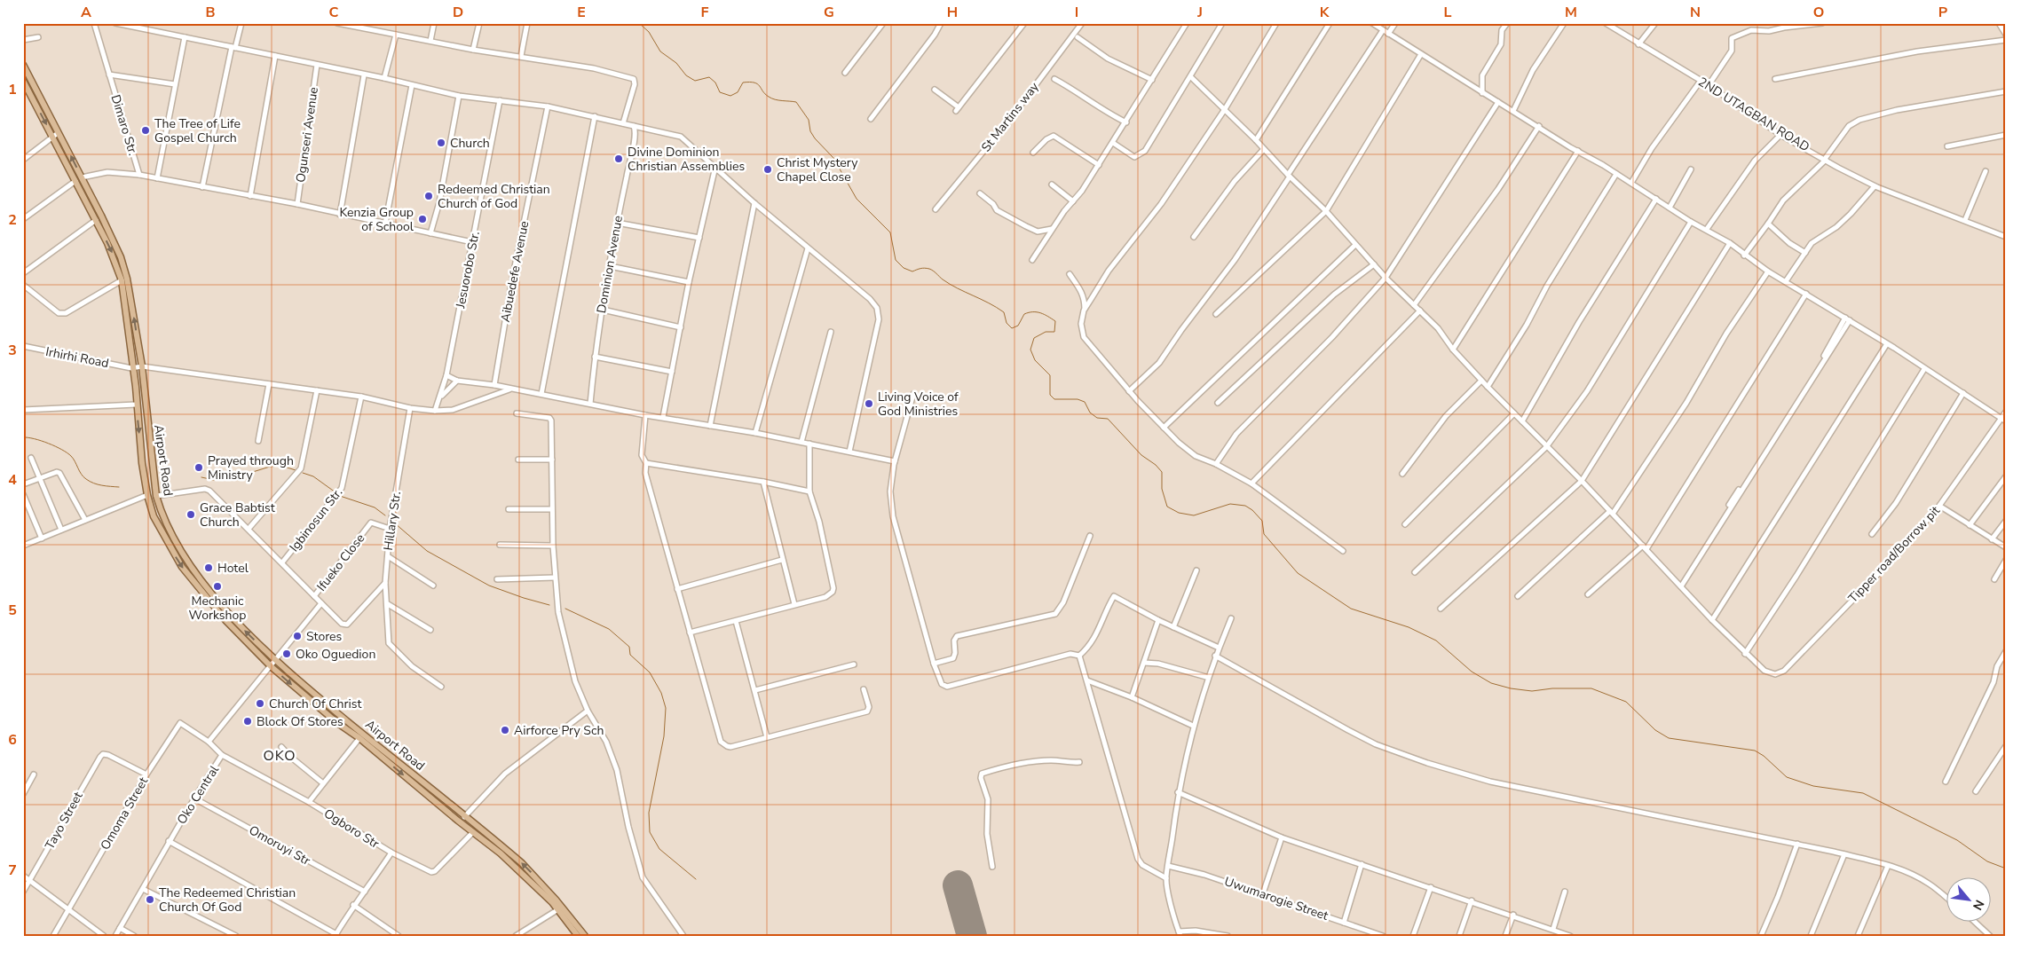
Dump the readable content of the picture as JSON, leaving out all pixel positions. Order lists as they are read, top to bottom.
{
  "streets": {
    "main road": ["Airport Road"],
    "street": [
      "2ND UTAGBAN ROAD",
      "St Martins way",
      "Dimaro Str.",
      "Ogunseri Avenue",
      "Dominion Avenue",
      "Jesuorobo Str.",
      "Aibuedefe Avenue",
      "Irhirhi Road",
      "Igbinosun Str.",
      "Hillary Str.",
      "Tipper road/Borrow pit",
      "Ifueko Close",
      "Oko Central",
      "Omoma Street",
      "Tayo Street",
      "Ogboro Str",
      "Omoruyi Str",
      "Uwumarogie Street"
    ]
  },
  "crossings": [
    ["Irhirhi Road", "Airport Road"],
    ["Irhirhi Road", "Igbinosun Str."],
    ["Irhirhi Road", "Hillary Str."],
    ["Airport Road", "Ogboro Str"],
    ["Hillary Str.", "Ifueko Close"],
    ["Oko Central", "Omoma Street"],
    ["Oko Central", "Ogboro Str"],
    ["Oko Central", "Omoruyi Str"],
    ["Omoma Street", "Tayo Street"]
  ],
  "districts": ["OKO"],
  "places": [
    "The Tree of Life Gospel Church",
    "Church",
    "Divine Dominion Christian Assemblies",
    "Christ Mystery Chapel Close",
    "Redeemed Christian Church of God",
    "Kenzia Group of School",
    "Living Voice of God Ministries",
    "Prayed through Ministry",
    "Grace Babtist Church",
    "Hotel",
    "Mechanic Workshop",
    "Stores",
    "Oko Oguedion",
    "Church Of Christ",
    "Block Of Stores",
    "Airforce Pry Sch",
    "The Redeemed Christian Church Of God"
  ],
  "north": "bottom right",
  "grid": {
    "columns": [
      "A",
      "B",
      "C",
      "D",
      "E",
      "F",
      "G",
      "H",
      "I",
      "J",
      "K",
      "L",
      "M",
      "N",
      "O",
      "P"
    ],
    "rows": [
      "1",
      "2",
      "3",
      "4",
      "5",
      "6",
      "7"
    ]
  }
}
